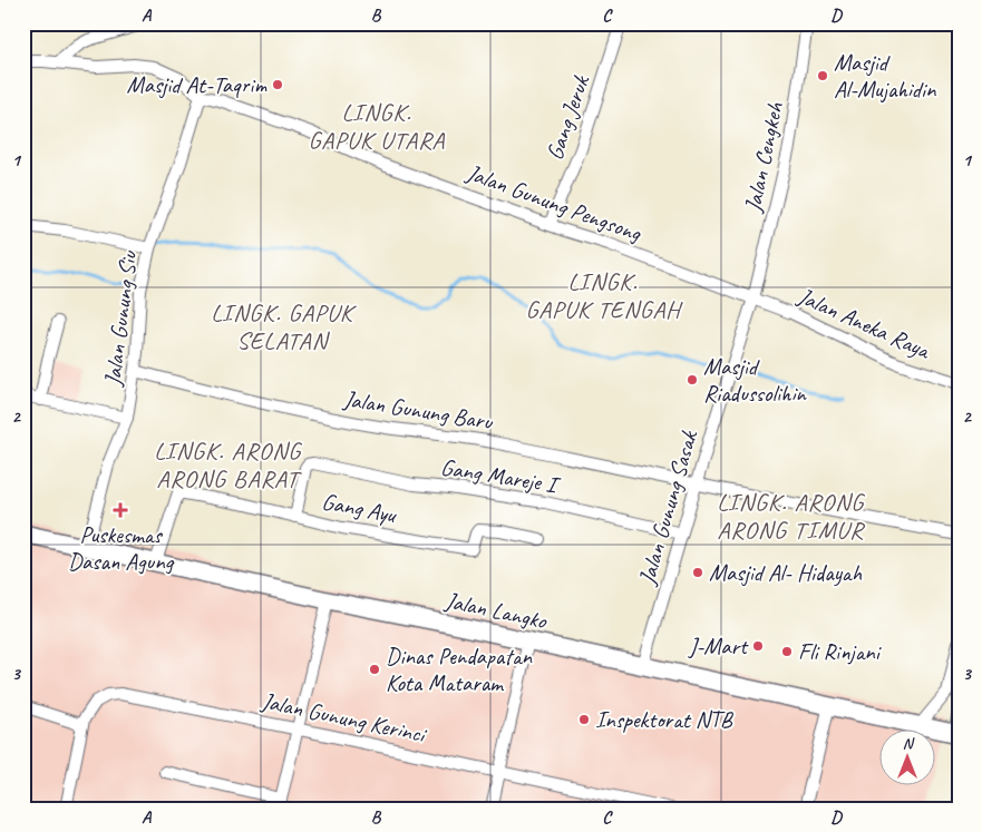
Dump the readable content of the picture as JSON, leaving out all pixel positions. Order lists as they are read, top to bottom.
{
  "streets": {
    "main road": ["Jalan Langko"],
    "street": [
      "Gang Jeruk",
      "Jalan Cengkeh",
      "Jalan Gunung Pengsong",
      "Jalan Gunung Siu",
      "Jalan Aneka Raya",
      "Jalan Gunung Baru",
      "Gang Mareje I",
      "Gang Ayu",
      "Jalan Gunung Sasak",
      "Jalan Gunung Kerinci"
    ]
  },
  "crossings": [
    ["Gang Jeruk", "Jalan Gunung Pengsong"],
    ["Jalan Cengkeh", "Jalan Gunung Pengsong"],
    ["Jalan Cengkeh", "Jalan Aneka Raya"],
    ["Jalan Cengkeh", "Jalan Gunung Sasak"],
    ["Jalan Gunung Pengsong", "Jalan Gunung Siu"],
    ["Jalan Gunung Pengsong", "Jalan Aneka Raya"],
    ["Jalan Gunung Pengsong", "Jalan Gunung Sasak"],
    ["Jalan Gunung Siu", "Jalan Gunung Baru"],
    ["Jalan Gunung Siu", "Jalan Langko"],
    ["Jalan Aneka Raya", "Jalan Gunung Sasak"],
    ["Jalan Gunung Baru", "Jalan Gunung Sasak"],
    ["Gang Mareje I", "Gang Ayu"],
    ["Gang Mareje I", "Jalan Gunung Sasak"],
    ["Gang Ayu", "Jalan Langko"],
    ["Jalan Gunung Sasak", "Jalan Langko"]
  ],
  "districts": [
    "LINGK. GAPUK UTARA",
    "LINGK. GAPUK TENGAH",
    "LINGK. GAPUK SELATAN",
    "LINGK. ARONG ARONG BARAT",
    "LINGK. ARONG ARONG TIMUR"
  ],
  "places": {
    "other": [
      "Masjid Al-Mujahidin",
      "Masjid At-Taqrim",
      "Masjid Riadussolihin",
      "Masjid Al- Hidayah",
      "J-Mart",
      "Fli Rinjani",
      "Dinas Pendapatan Kota Mataram",
      "Inspektorat NTB"
    ],
    "health": ["Puskesmas Dasan Agung"]
  },
  "north": "top",
  "grid": {
    "columns": [
      "A",
      "B",
      "C",
      "D"
    ],
    "rows": ["1", "2", "3"]
  }
}
